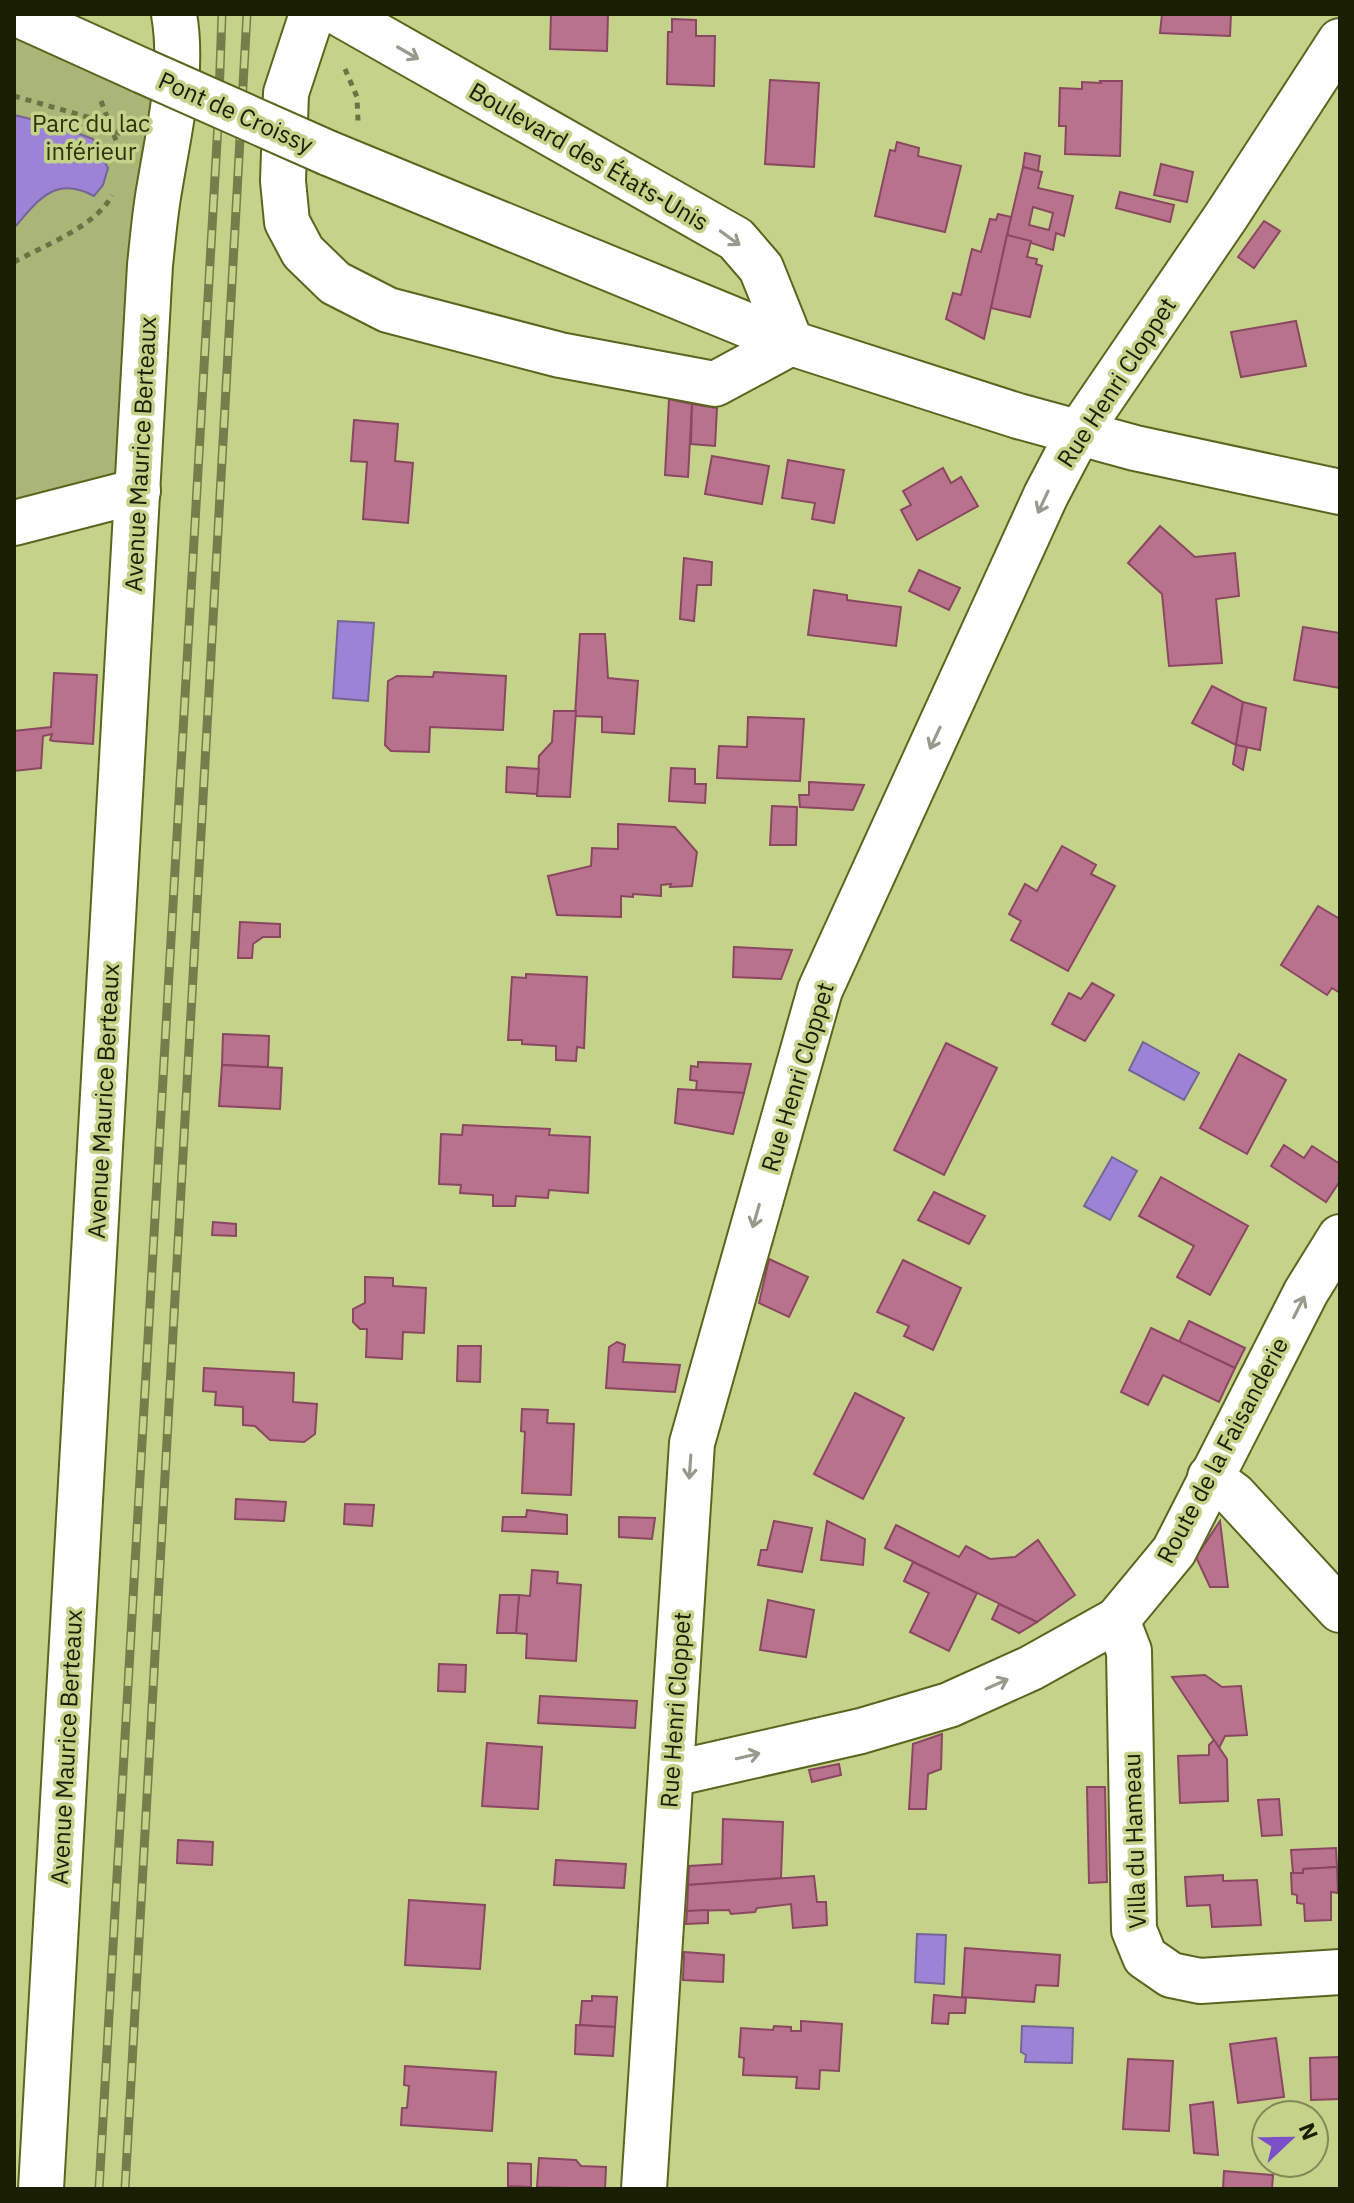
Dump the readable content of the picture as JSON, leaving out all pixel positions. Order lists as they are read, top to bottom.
{
  "streets": {
    "street": [
      "Pont de Croissy",
      "Boulevard des États-Unis",
      "Rue Henri Cloppet",
      "Avenue Maurice Berteaux",
      "Route de la Faisanderie",
      "Villa du Hameau"
    ]
  },
  "crossings": [
    ["Rue Henri Cloppet", "Route de la Faisanderie"],
    ["Route de la Faisanderie", "Villa du Hameau"]
  ],
  "one_way": ["Rue Henri Cloppet", "Route de la Faisanderie"],
  "parks": ["Parc du lac inférieur"],
  "north": "right"
}
